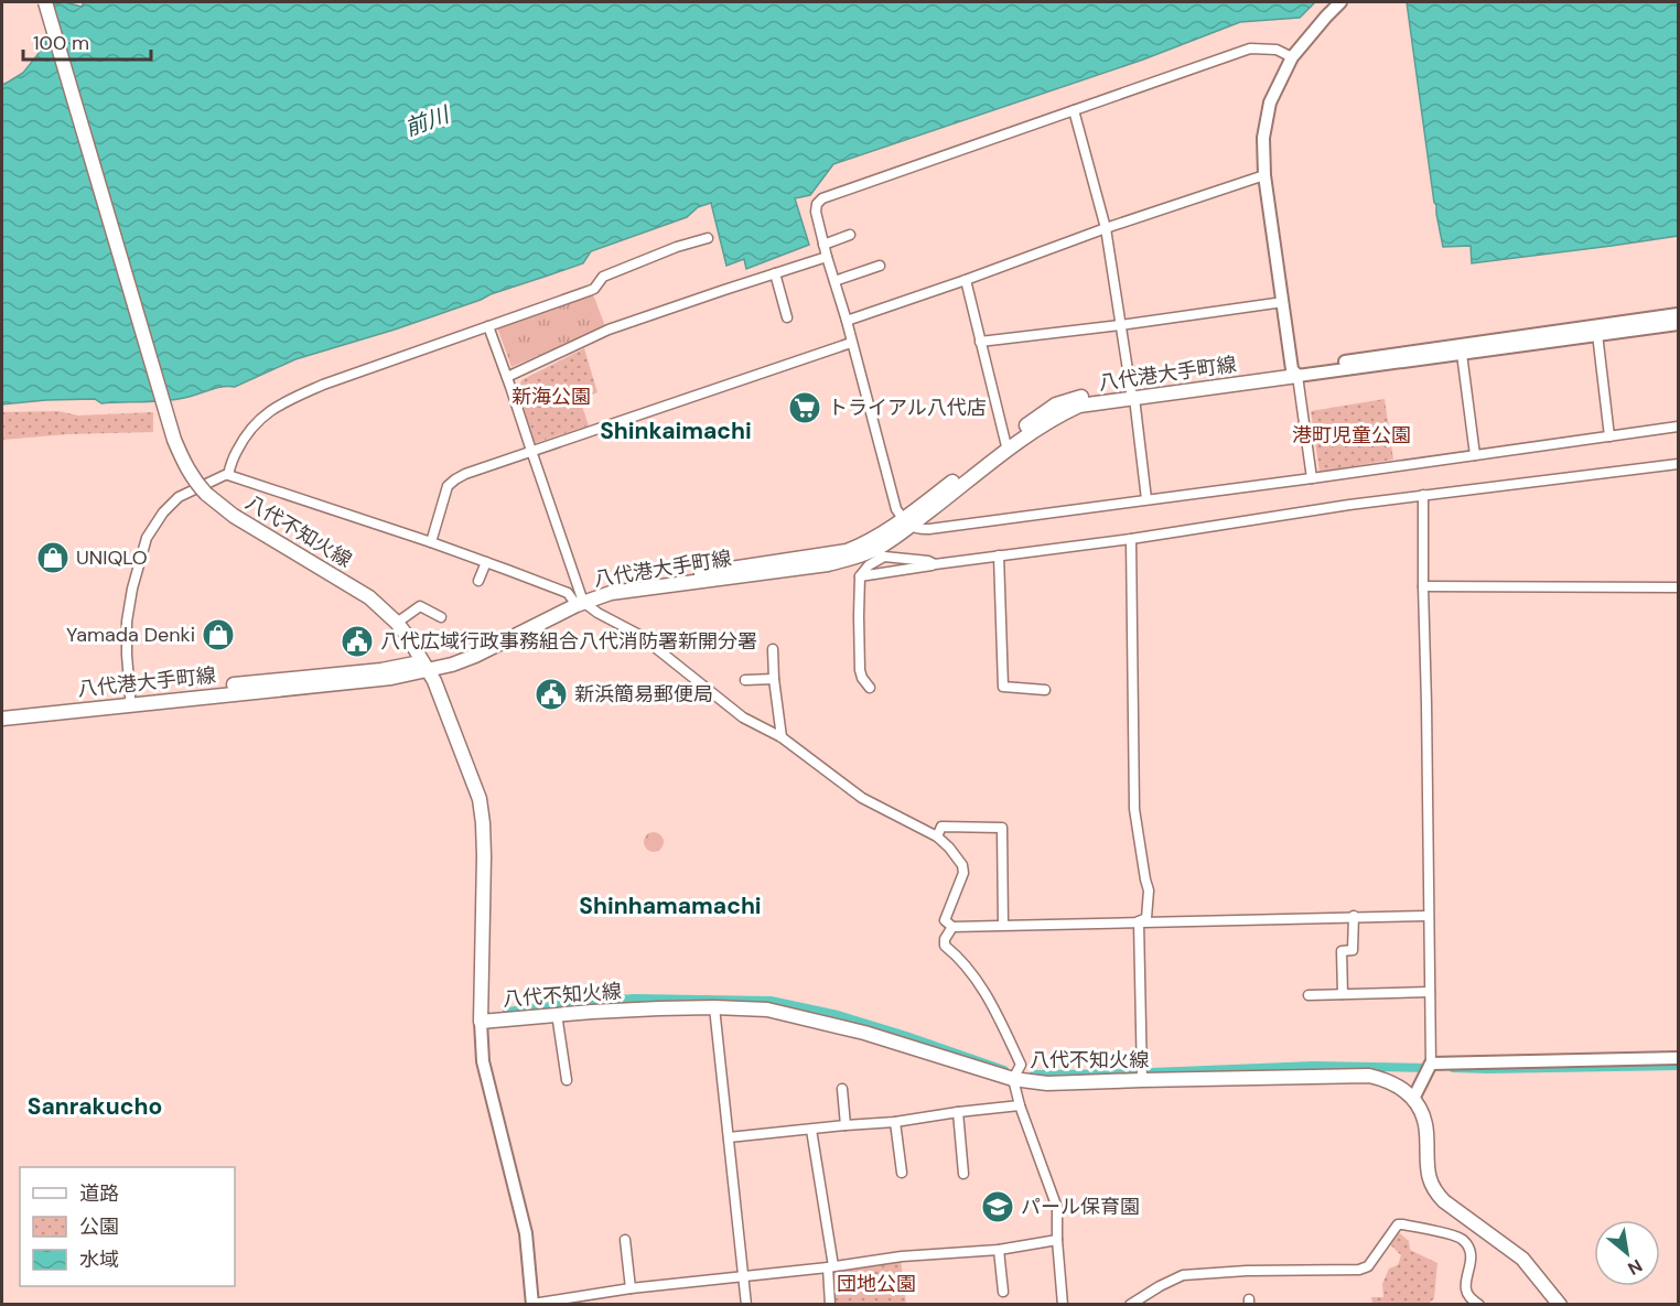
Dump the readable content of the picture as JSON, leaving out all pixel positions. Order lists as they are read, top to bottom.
{
  "streets": {
    "main road": ["八代港大手町線", "八代不知火線"]
  },
  "crossings": [
    ["八代港大手町線", "八代不知火線"]
  ],
  "districts": ["Shinkaimachi", "Shinhamamachi", "Sanrakucho"],
  "water": ["前川"],
  "parks": ["新海公園", "港町児童公園", "団地公園"],
  "places": {
    "supermarket": ["トライアル八代店"],
    "shop": ["UNIQLO", "Yamada Denki"],
    "public building": ["八代広域行政事務組合八代消防署新開分署", "新浜簡易郵便局"],
    "school or university": ["パール保育園"]
  },
  "legend": ["道路", "公園", "水域"],
  "scale_bar": "100 m",
  "north": "bottom right"
}
